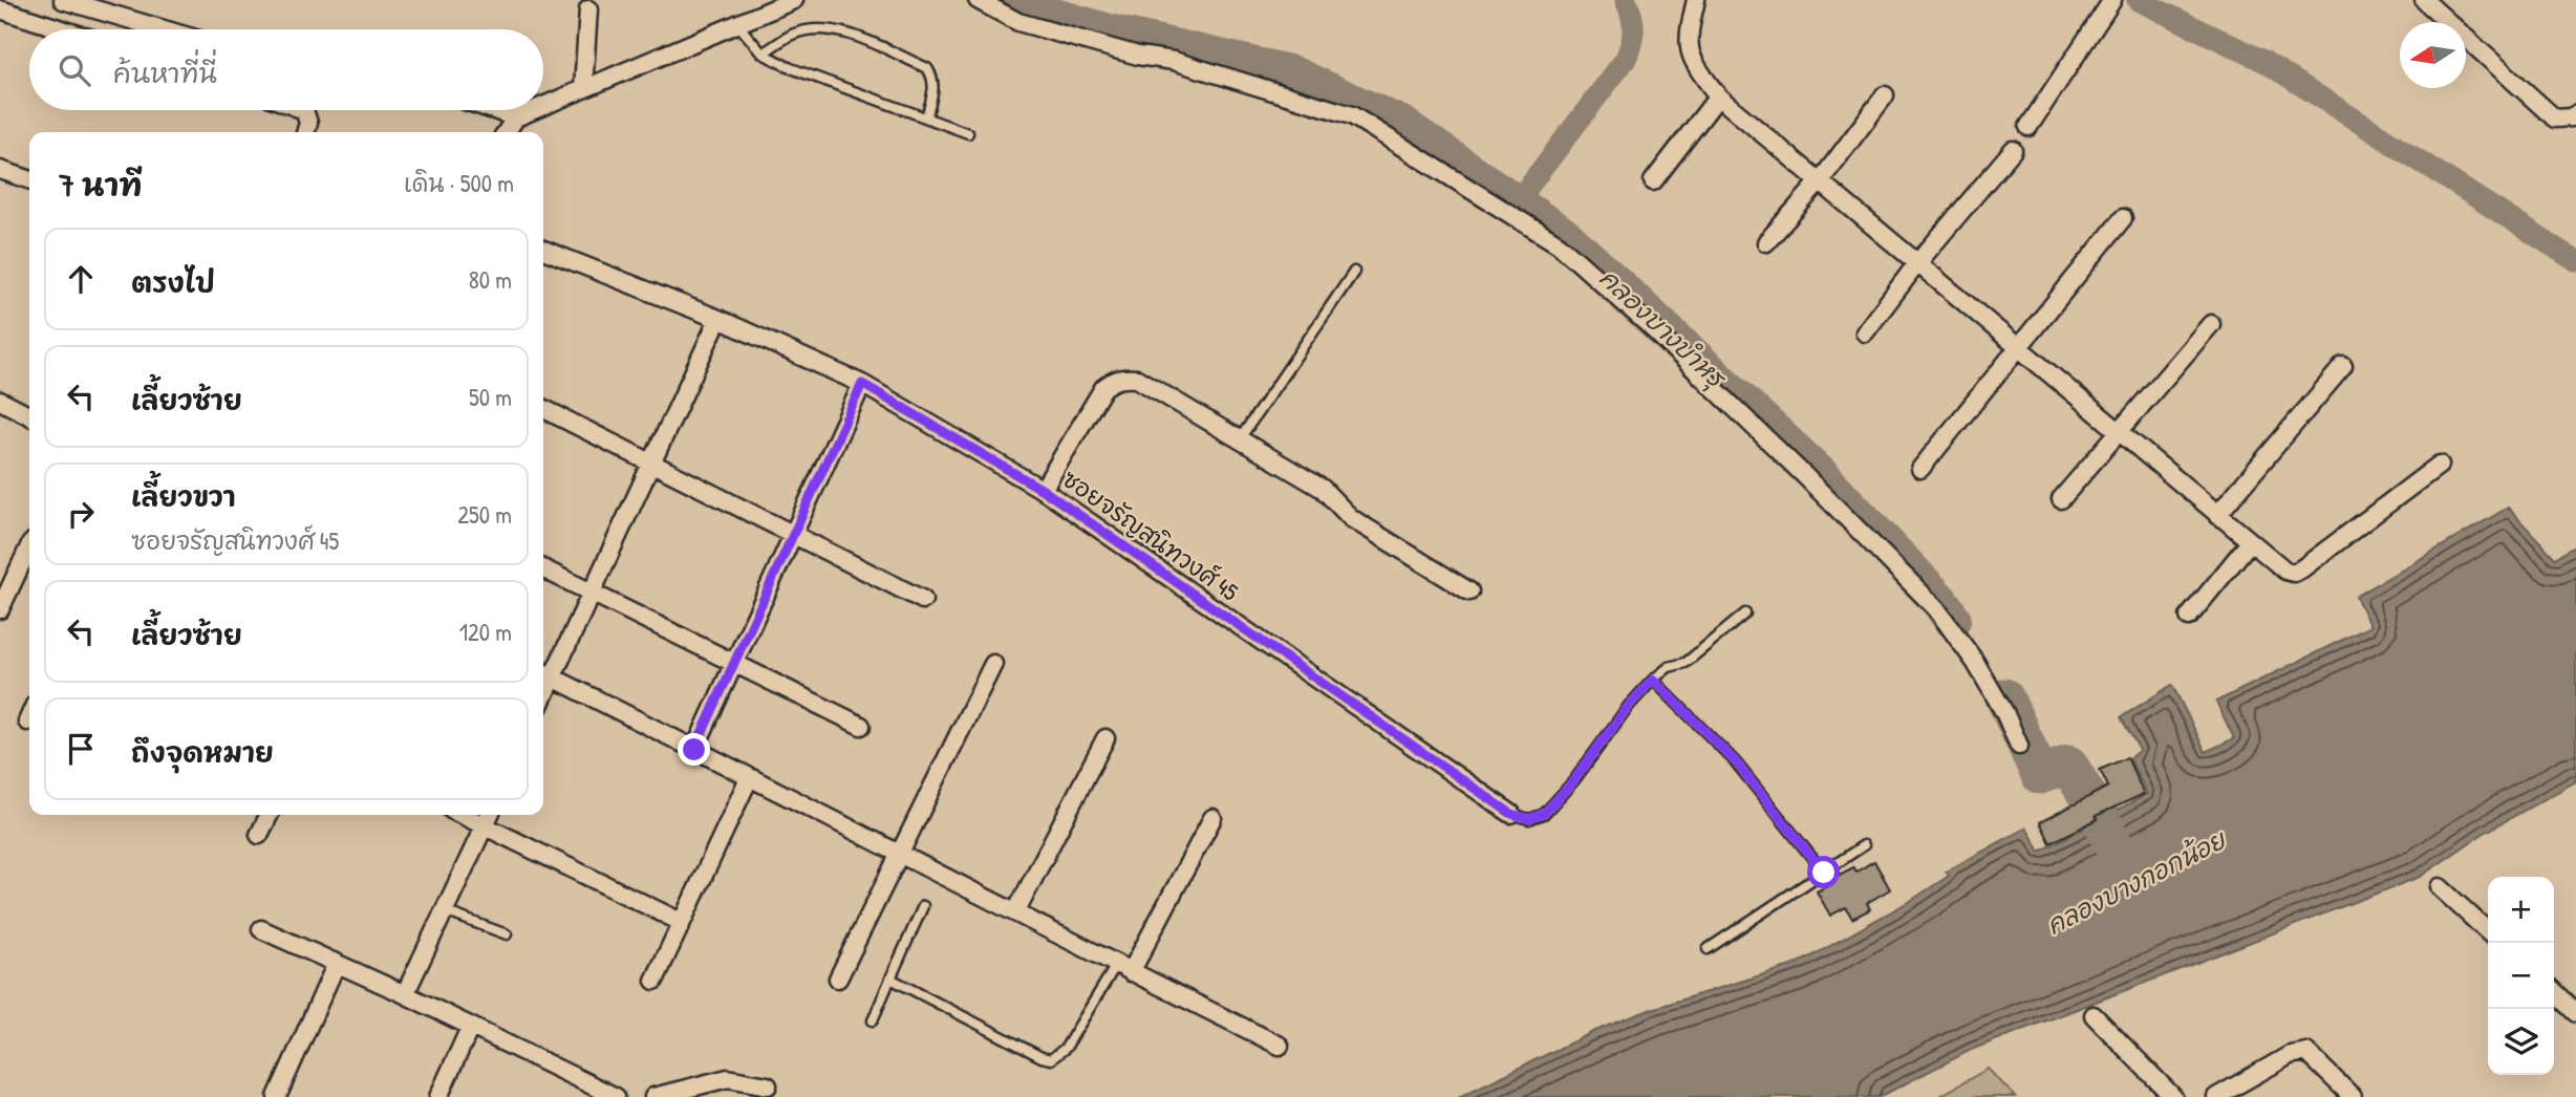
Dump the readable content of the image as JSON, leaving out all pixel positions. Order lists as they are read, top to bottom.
{
  "streets": {
    "street": ["ซอยจรัญสนิทวงศ์ 45"]
  },
  "water": ["คลองบางบำหรุ", "คลองบางกอกน้อย"],
  "north": "left",
  "page": {
    "search": "ค้นหาที่นี่",
    "heading": ["7 นาที", "เดิน · 500 m"],
    "list": [
      ["ตรงไป", "80 m"],
      ["เลี้ยวซ้าย", "50 m"],
      ["เลี้ยวขวา", "ซอยจรัญสนิทวงศ์ 45", "250 m"],
      ["เลี้ยวซ้าย", "120 m"],
      "ถึงจุดหมาย"
    ],
    "map_buttons": ["+", "−"]
  }
}
